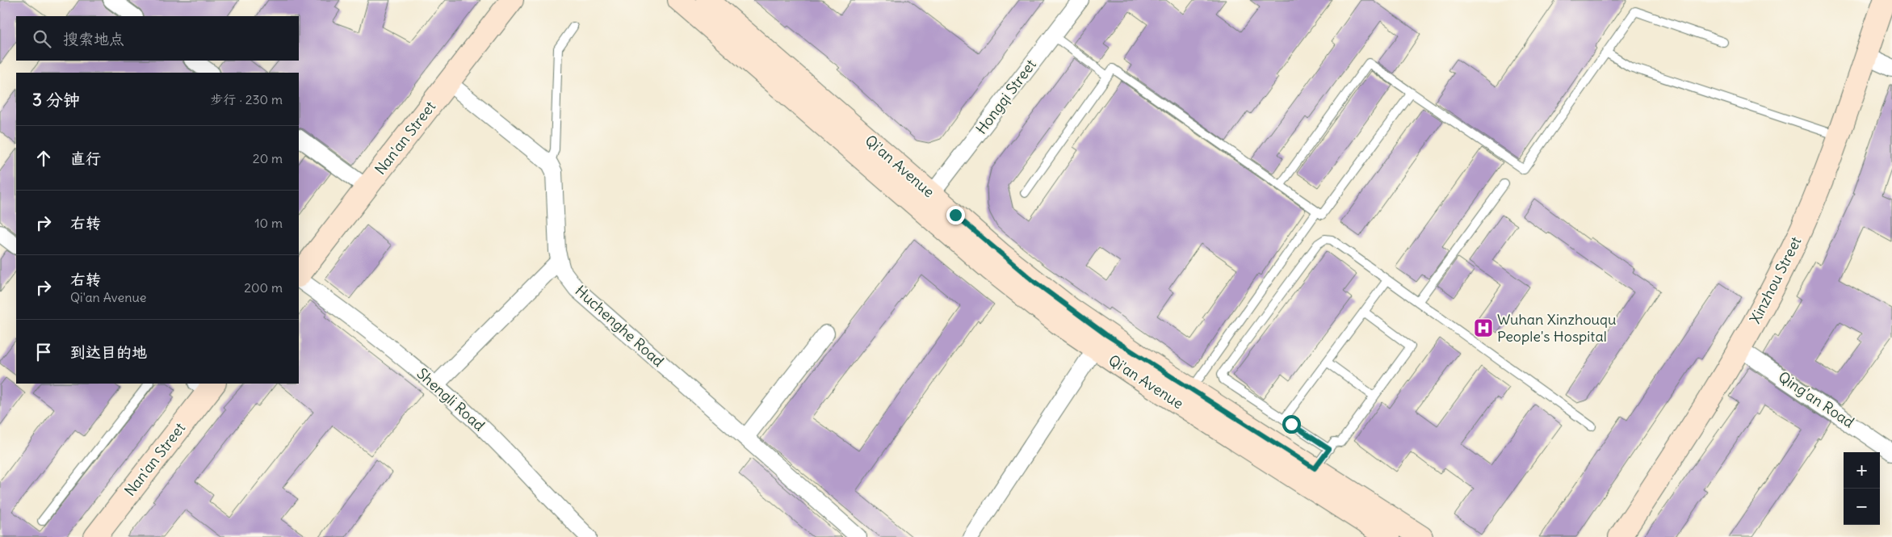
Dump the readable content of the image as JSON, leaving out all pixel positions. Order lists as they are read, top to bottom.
{
  "streets": {
    "main road": ["Nan'an Street", "Qi'an Avenue", "Xinzhou Street"],
    "street": [
      "Hongqi Street",
      "Huchenghe Road",
      "Shengli Road",
      "Qing'an Road"
    ]
  },
  "crossings": [
    ["Hongqi Street", "Qi'an Avenue"],
    ["Xinzhou Street", "Qing'an Road"]
  ],
  "places": {
    "hospital": ["Wuhan Xinzhouqu People's Hospital"]
  },
  "page": {
    "search": "搜索地点",
    "heading": ["3 分钟", "步行 · 230 m"],
    "list": [
      ["直行", "20 m"],
      ["右转", "10 m"],
      ["右转", "Qi'an Avenue", "200 m"],
      "到达目的地"
    ],
    "map_buttons": ["+", "−"]
  }
}
